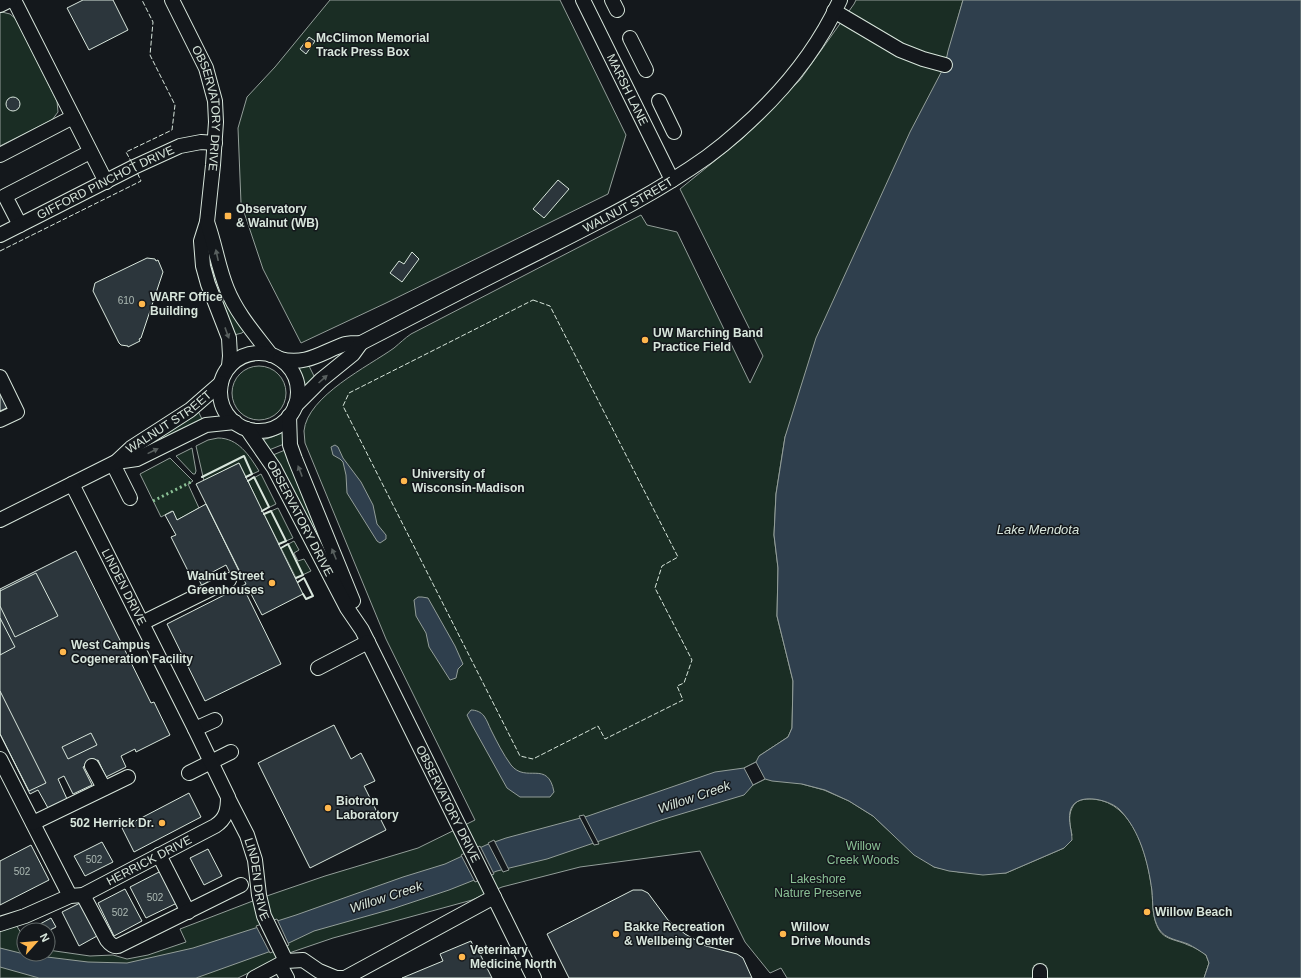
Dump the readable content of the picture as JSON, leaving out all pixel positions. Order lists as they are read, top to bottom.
{
  "streets": {
    "street": [
      "MARSH LANE",
      "OBSERVATORY DRIVE",
      "GIFFORD PINCHOT DRIVE",
      "WALNUT STREET",
      "LINDEN DRIVE",
      "HERRICK DRIVE"
    ]
  },
  "crossings": [
    ["MARSH LANE", "WALNUT STREET"],
    ["OBSERVATORY DRIVE", "GIFFORD PINCHOT DRIVE"],
    ["OBSERVATORY DRIVE", "WALNUT STREET"],
    ["WALNUT STREET", "LINDEN DRIVE"],
    ["LINDEN DRIVE", "HERRICK DRIVE"]
  ],
  "water": ["Lake Mendota", "Willow Creek"],
  "parks": ["Willow Creek Woods", "Lakeshore Nature Preserve"],
  "places": {
    "other": [
      "McClimon Memorial Track Press Box",
      "WARF Office Building",
      "UW Marching Band Practice Field",
      "University of Wisconsin-Madison",
      "Walnut Street Greenhouses",
      "West Campus Cogeneration Facility",
      "Biotron Laboratory",
      "502 Herrick Dr.",
      "Willow Beach",
      "Bakke Recreation & Wellbeing Center",
      "Willow Drive Mounds",
      "Veterinary Medicine North"
    ],
    "transit": ["Observatory & Walnut (WB)"]
  },
  "house_numbers": [
    "610",
    "502",
    "502",
    "502",
    "502"
  ],
  "north": "top right"
}
